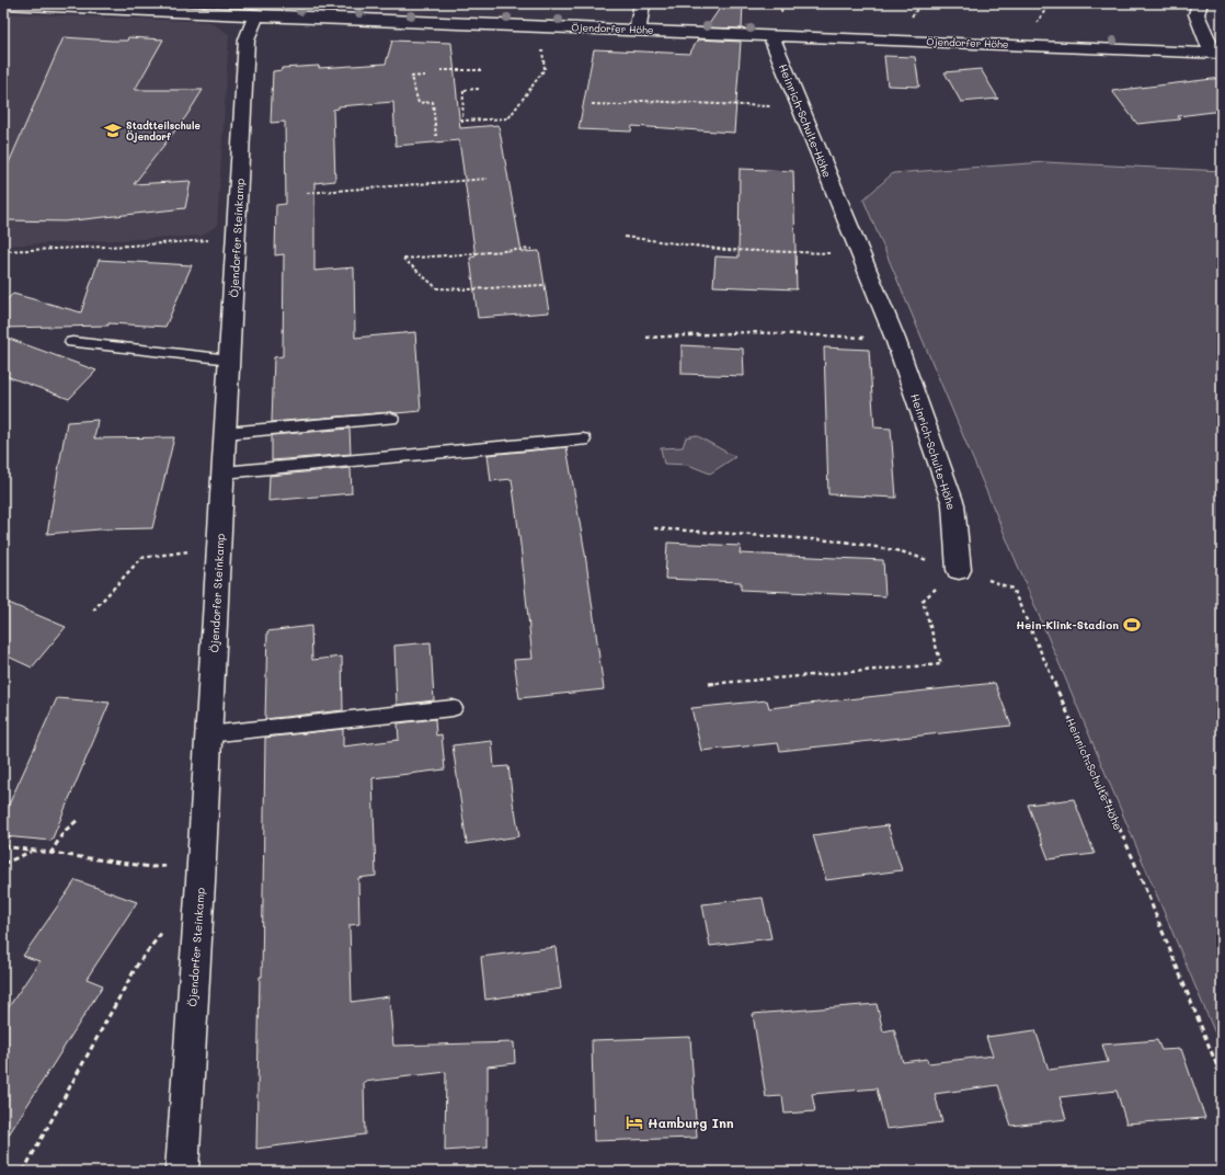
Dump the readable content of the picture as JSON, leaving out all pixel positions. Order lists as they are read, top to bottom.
{
  "streets": {
    "street": ["Öjendorfer Höhe", "Heinrich-Schulte-Höhe", "Öjendorfer Steinkamp"]
  },
  "crossings": [
    ["Öjendorfer Höhe", "Heinrich-Schulte-Höhe"],
    ["Öjendorfer Höhe", "Öjendorfer Steinkamp"]
  ],
  "places": {
    "school or university": ["Stadtteilschule Öjendorf"],
    "sports": ["Hein-Klink-Stadion"],
    "hotel": ["Hamburg Inn"]
  }
}
